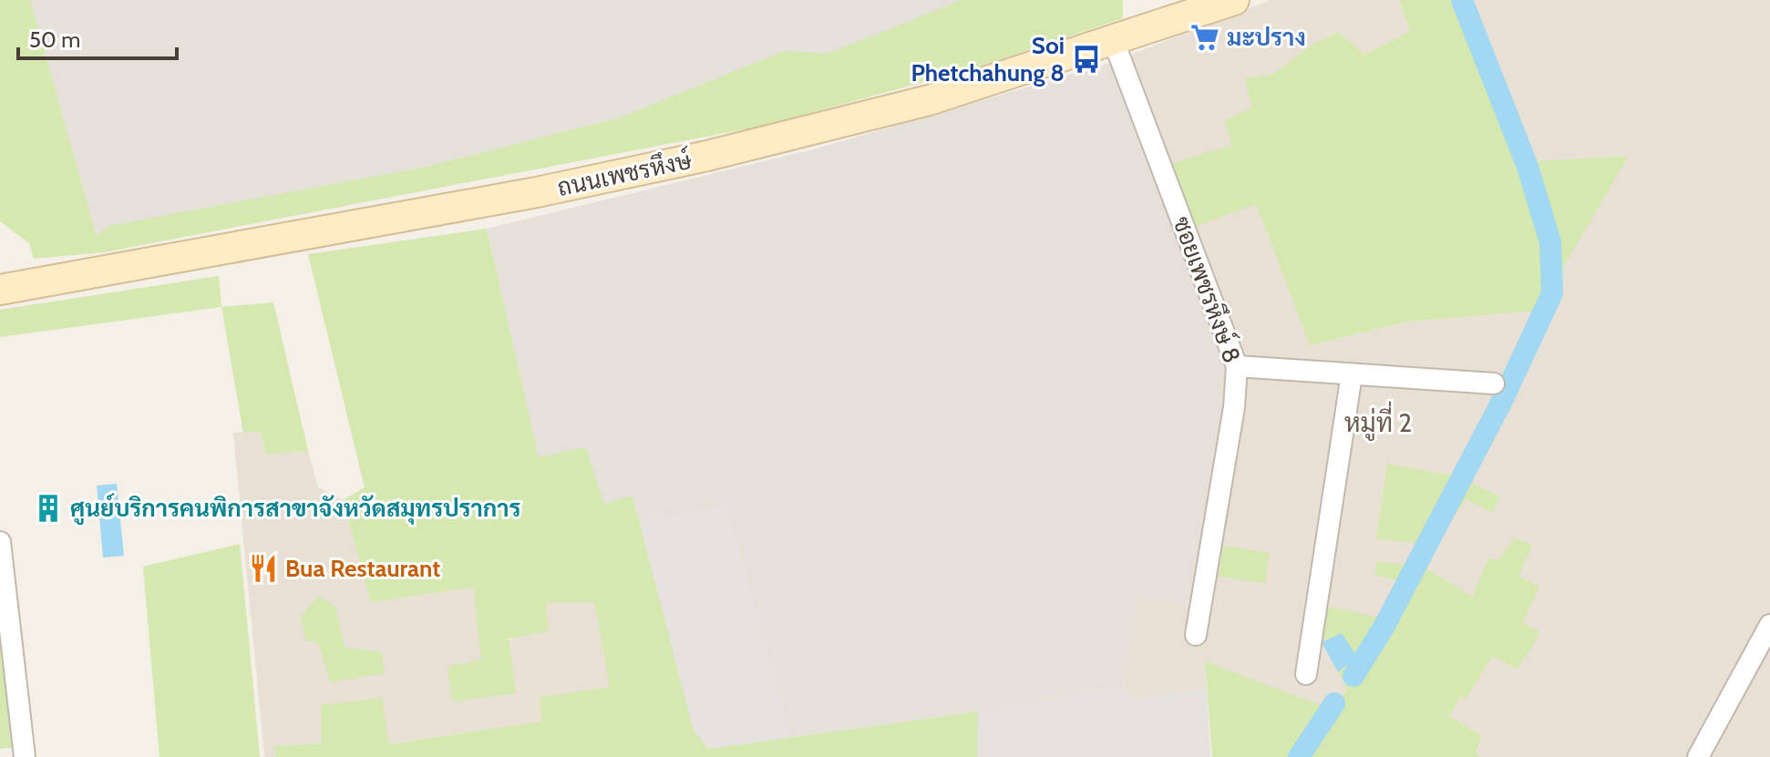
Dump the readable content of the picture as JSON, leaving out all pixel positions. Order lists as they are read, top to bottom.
{
  "streets": {
    "main road": ["ถนนเพชรหึงษ์"],
    "street": ["ซอยเพชรหึงษ์ 8"]
  },
  "crossings": [
    ["ถนนเพชรหึงษ์", "ซอยเพชรหึงษ์ 8"]
  ],
  "districts": ["หมู่ที่ 2"],
  "places": {
    "supermarket": ["มะปราง"],
    "bus stop": ["Soi Phetchahung 8"],
    "building": ["ศูนย์บริการคนพิการสาขาจังหวัดสมุทรปราการ"],
    "restaurant": ["Bua Restaurant"]
  },
  "scale_bar": "50 m"
}
